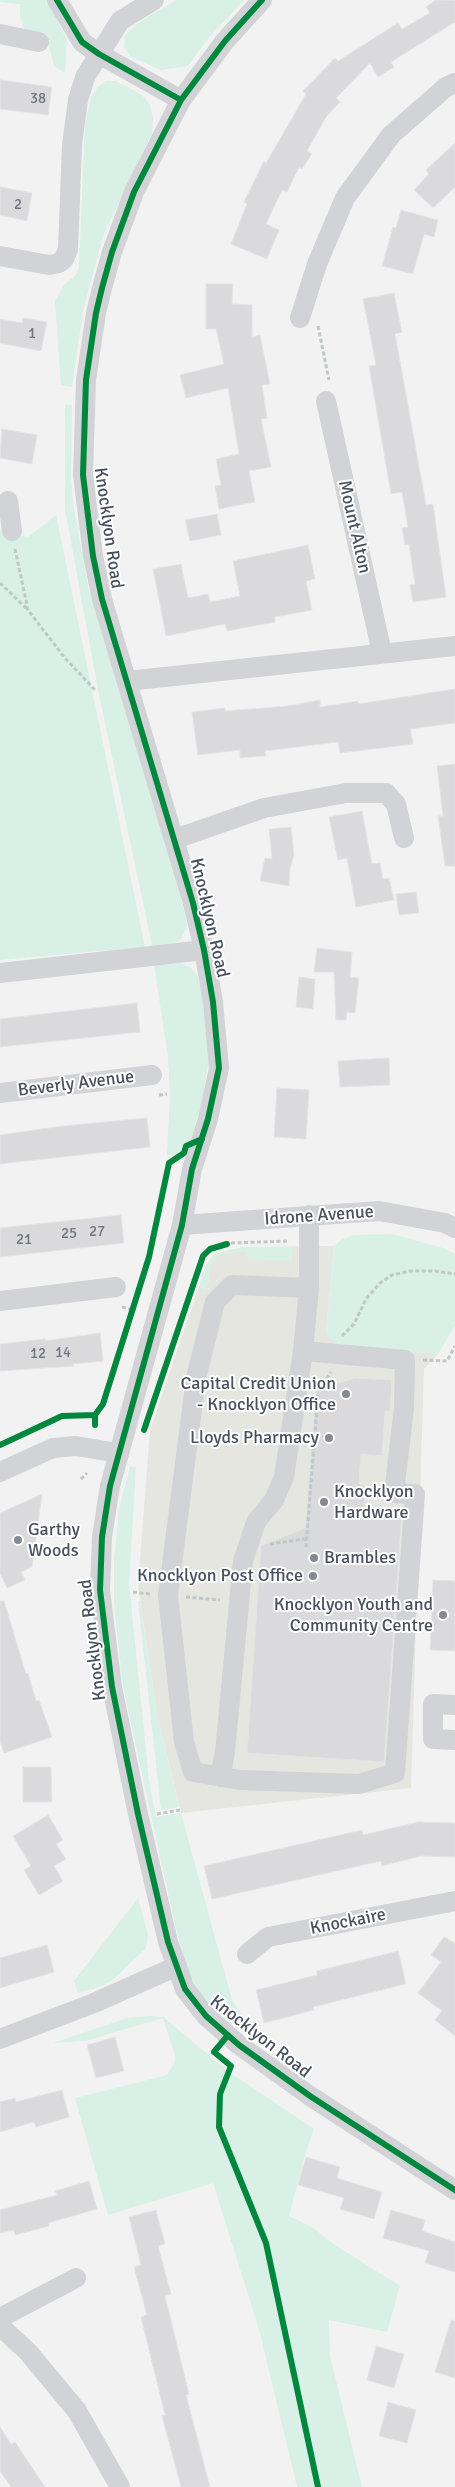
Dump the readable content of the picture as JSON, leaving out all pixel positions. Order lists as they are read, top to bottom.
{
  "streets": {
    "street": [
      "Mount Alton",
      "Knocklyon Road",
      "Beverly Avenue",
      "Idrone Avenue",
      "Knockaire"
    ]
  },
  "crossings": [
    ["Knocklyon Road", "Idrone Avenue"]
  ],
  "places": [
    "Capital Credit Union - Knocklyon Office",
    "Lloyds Pharmacy",
    "Knocklyon Hardware",
    "Garthy Woods",
    "Brambles",
    "Knocklyon Post Office",
    "Knocklyon Youth and Community Centre"
  ],
  "house_numbers": [
    "38",
    "2",
    "1",
    "27",
    "25",
    "21",
    "14",
    "12"
  ]
}
